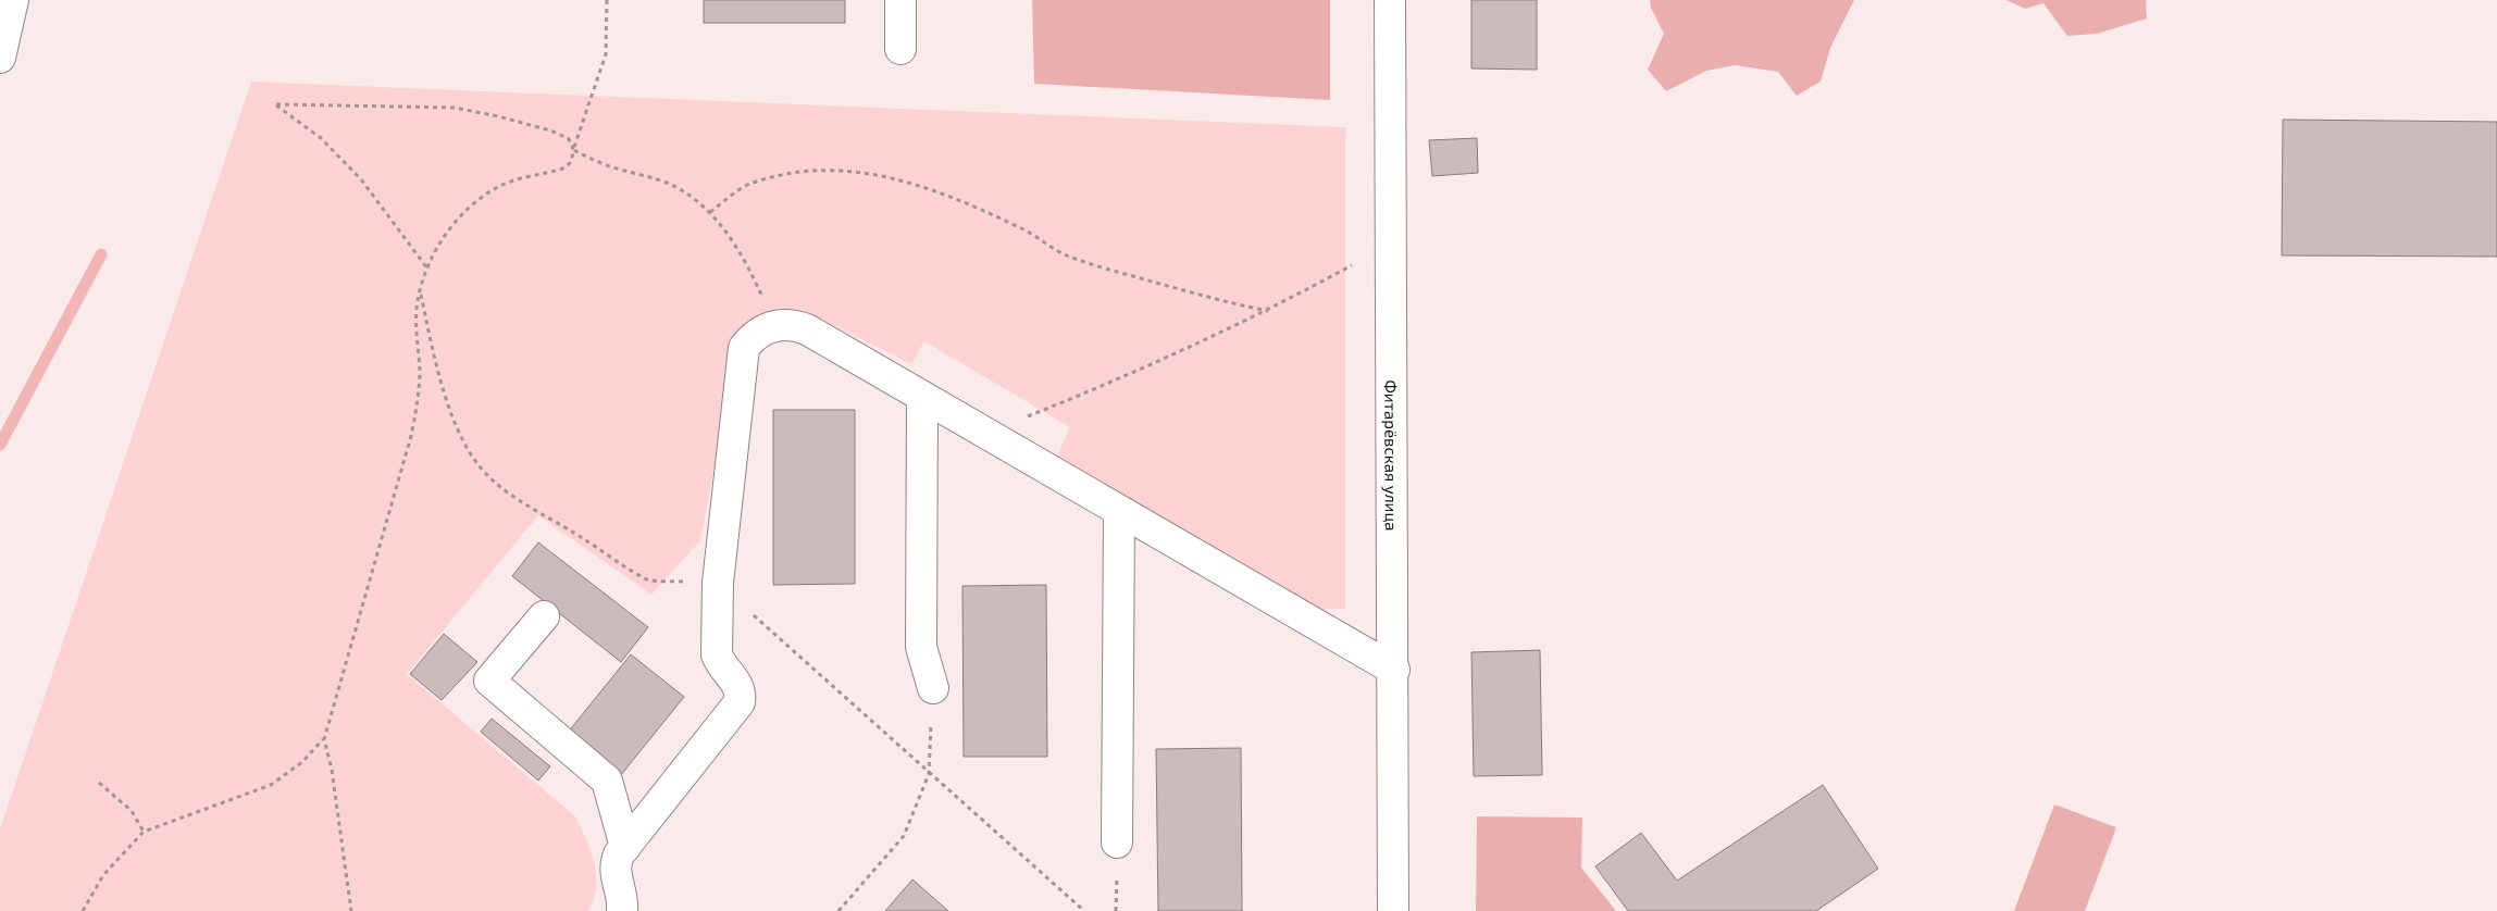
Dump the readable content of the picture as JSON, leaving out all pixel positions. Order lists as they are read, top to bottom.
{
  "streets": {
    "street": ["Фитарёвская улица"]
  }
}
